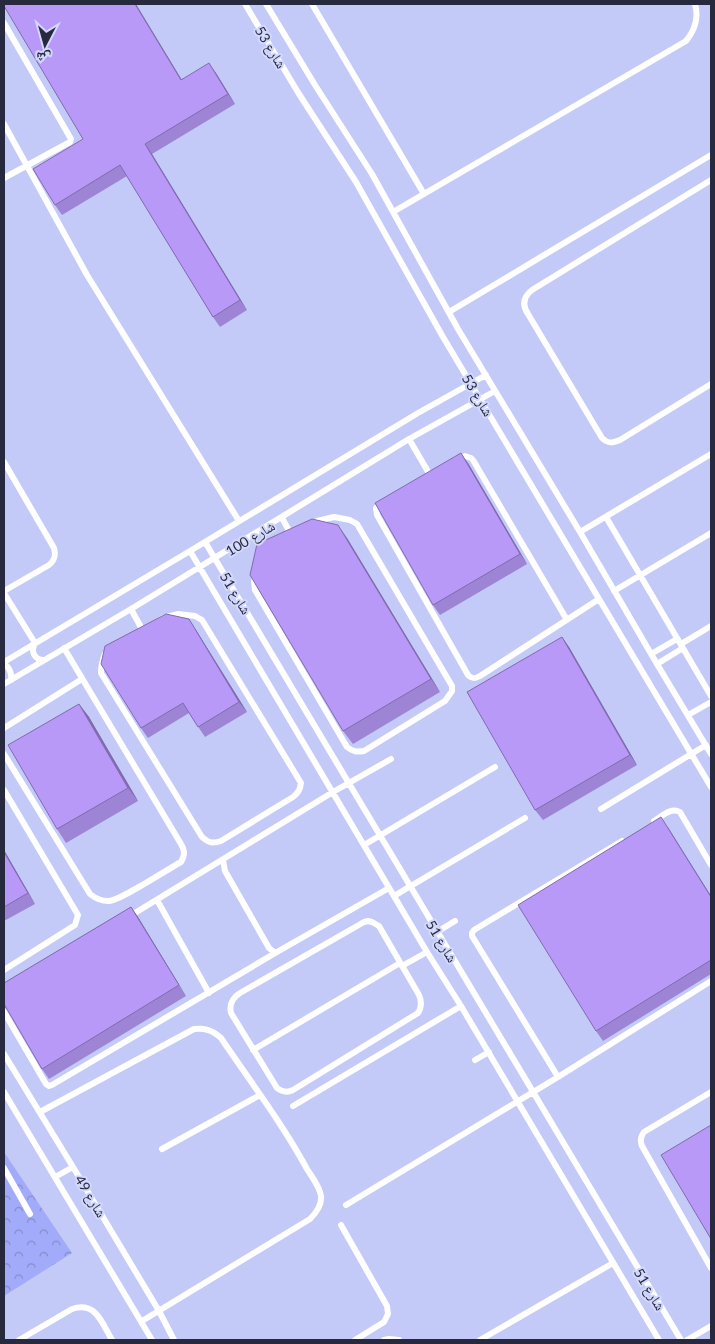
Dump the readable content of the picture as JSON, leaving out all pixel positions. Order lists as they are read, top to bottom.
{
  "streets": {
    "lane": [
      "شارع 53",
      "شارع 100",
      "شارع 51",
      "شارع 49"
    ]
  },
  "crossings": [
    ["شارع 53", "شارع 100"],
    ["شارع 100", "شارع 51"]
  ],
  "north": "bottom"
}
